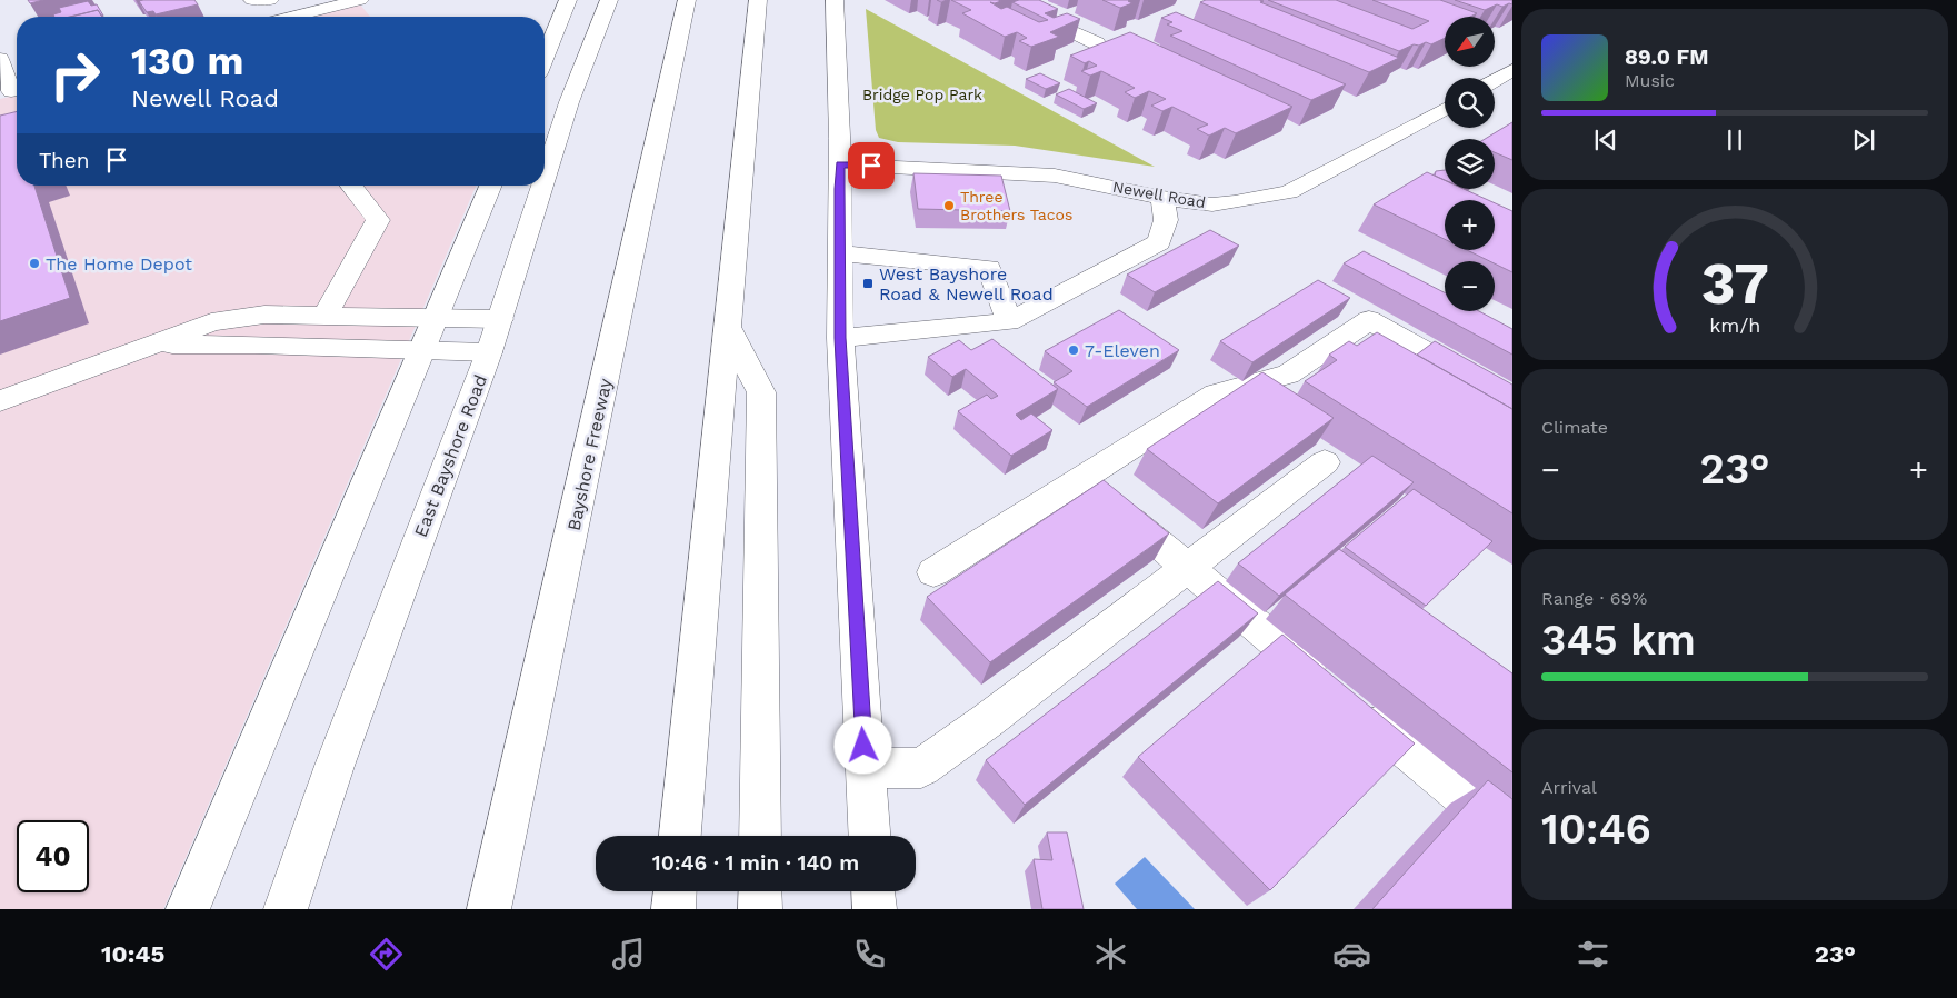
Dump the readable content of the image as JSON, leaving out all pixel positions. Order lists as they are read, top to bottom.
{
  "streets": {
    "main road": ["Newell Road", "Bayshore Freeway", "East Bayshore Road"]
  },
  "parks": ["Bridge Pop Park"],
  "places": {
    "other": ["Three Brothers Tacos", "The Home Depot", "7-Eleven"],
    "transit": ["West Bayshore Road & Newell Road"]
  },
  "north": "bottom left",
  "page": {
    "map_buttons": ["+", "−"],
    "turn": ["130 m", "Newell Road"],
    "song": ["89.0 FM", "Music"],
    "then": "Then",
    "tile": [
      "Climate",
      ["Range · 69%", "345 km"],
      ["Arrival", "10:46"]
    ],
    "heat": ["−", "23°", "+"],
    "limit": "40",
    "trip": "10:46 · 1 min · 140 m",
    "tabs": ["10:45", "23°"],
    "gauge": ["37", "km/h"]
  }
}
